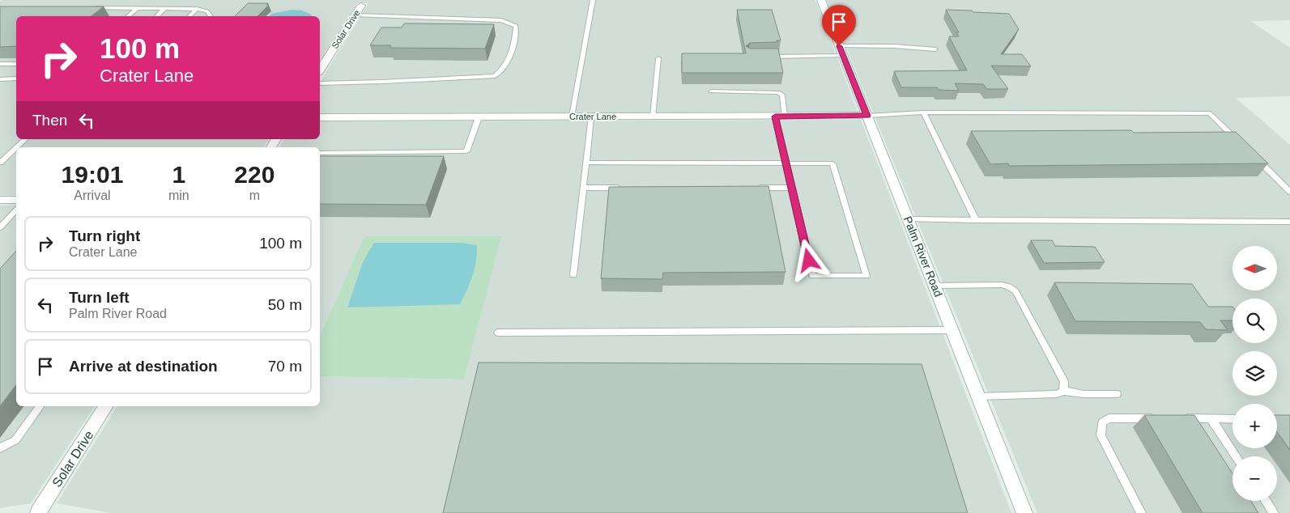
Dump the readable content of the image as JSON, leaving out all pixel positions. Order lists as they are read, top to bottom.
{
  "streets": {
    "street": ["Solar Drive", "Crater Lane", "Palm River Road"]
  },
  "crossings": [
    ["Crater Lane", "Palm River Road"]
  ],
  "north": "left",
  "page": {
    "turn": ["100 m", "Crater Lane"],
    "then": "Then",
    "eta": [
      "19:01",
      "Arrival",
      "1",
      "min",
      "220",
      "m"
    ],
    "list": [
      {
        "name": "Turn right",
        "note": "Crater Lane",
        "value": "100 m"
      },
      {
        "name": "Turn left",
        "note": "Palm River Road",
        "value": "50 m"
      },
      {
        "name": "Arrive at destination",
        "value": "70 m"
      }
    ],
    "map_buttons": ["+", "−"]
  }
}
